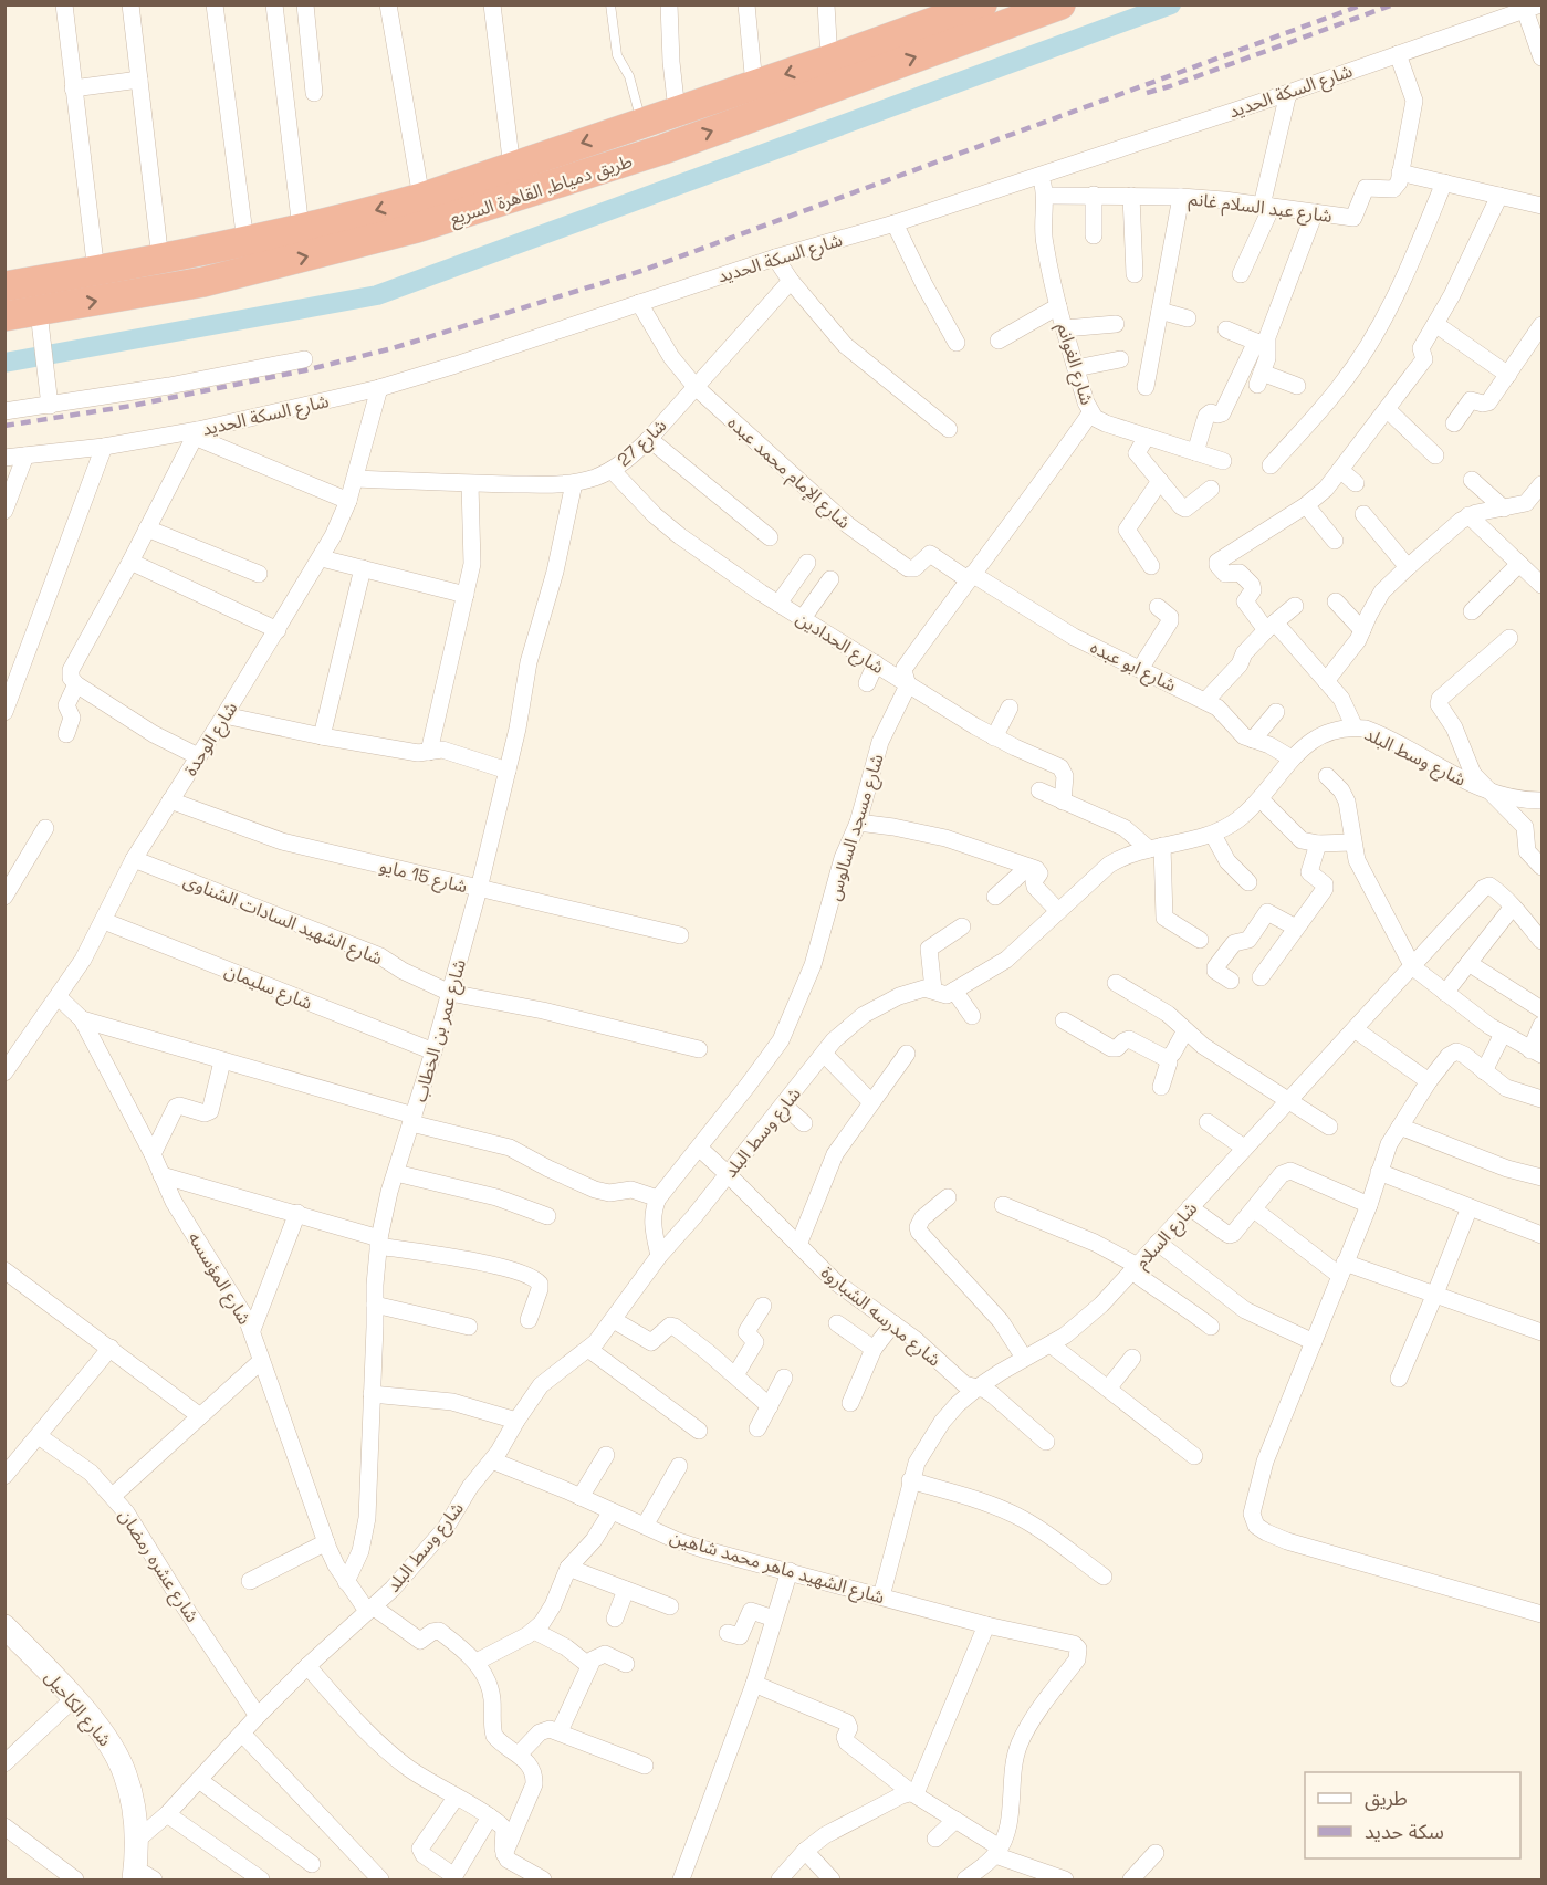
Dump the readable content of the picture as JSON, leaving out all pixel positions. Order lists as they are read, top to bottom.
{
  "streets": {
    "highway": ["طريق دمياط, القاهرة السريع"],
    "street": [
      "شارع السكة الحديد",
      "شارع عبد السلام غانم",
      "شارع الغوانم",
      "شارع 27",
      "شارع الإمام محمد عبده",
      "شارع الحدادين",
      "شارع ابو عبده",
      "شارع الوحدة",
      "شارع وسط البلد",
      "شارع مسجد السالوس",
      "شارع 15 مايو",
      "شارع الشهيد السادات الشناوى",
      "شارع سليمان",
      "شارع عمر بن الخطاب",
      "شارع السلام",
      "شارع المؤسسه",
      "شارع مدرسه الشباروة",
      "شارع عشره رمضان",
      "شارع الشهيد ماهر محمد شاهين",
      "شارع الكاحيل"
    ]
  },
  "crossings": [
    ["شارع السكة الحديد", "شارع الغوانم"],
    ["شارع السكة الحديد", "شارع الإمام محمد عبده"],
    ["شارع السكة الحديد", "شارع الوحدة"],
    ["شارع عبد السلام غانم", "شارع الغوانم"],
    ["شارع الغوانم", "شارع مسجد السالوس"],
    ["شارع 27", "شارع الإمام محمد عبده"],
    ["شارع 27", "شارع الحدادين"],
    ["شارع 27", "شارع الوحدة"],
    ["شارع 27", "شارع عمر بن الخطاب"],
    ["شارع الإمام محمد عبده", "شارع ابو عبده"],
    ["شارع الإمام محمد عبده", "شارع مسجد السالوس"],
    ["شارع الحدادين", "شارع مسجد السالوس"],
    ["شارع ابو عبده", "شارع وسط البلد"],
    ["شارع ابو عبده", "شارع مسجد السالوس"],
    ["شارع الوحدة", "شارع 15 مايو"],
    ["شارع الوحدة", "شارع الشهيد السادات الشناوى"],
    ["شارع الوحدة", "شارع سليمان"],
    ["شارع الوحدة", "شارع المؤسسه"],
    ["شارع وسط البلد", "شارع المؤسسه"],
    ["شارع وسط البلد", "شارع مدرسه الشباروة"],
    ["شارع وسط البلد", "شارع عشره رمضان"],
    ["شارع وسط البلد", "شارع الشهيد ماهر محمد شاهين"],
    ["شارع وسط البلد", "شارع الكاحيل"],
    ["شارع مسجد السالوس", "شارع مدرسه الشباروة"],
    ["شارع 15 مايو", "شارع عمر بن الخطاب"],
    ["شارع الشهيد السادات الشناوى", "شارع عمر بن الخطاب"],
    ["شارع سليمان", "شارع عمر بن الخطاب"],
    ["شارع عمر بن الخطاب", "شارع المؤسسه"],
    ["شارع السلام", "شارع مدرسه الشباروة"],
    ["شارع السلام", "شارع الشهيد ماهر محمد شاهين"]
  ],
  "legend": ["طريق", "سكة حديد"]
}
